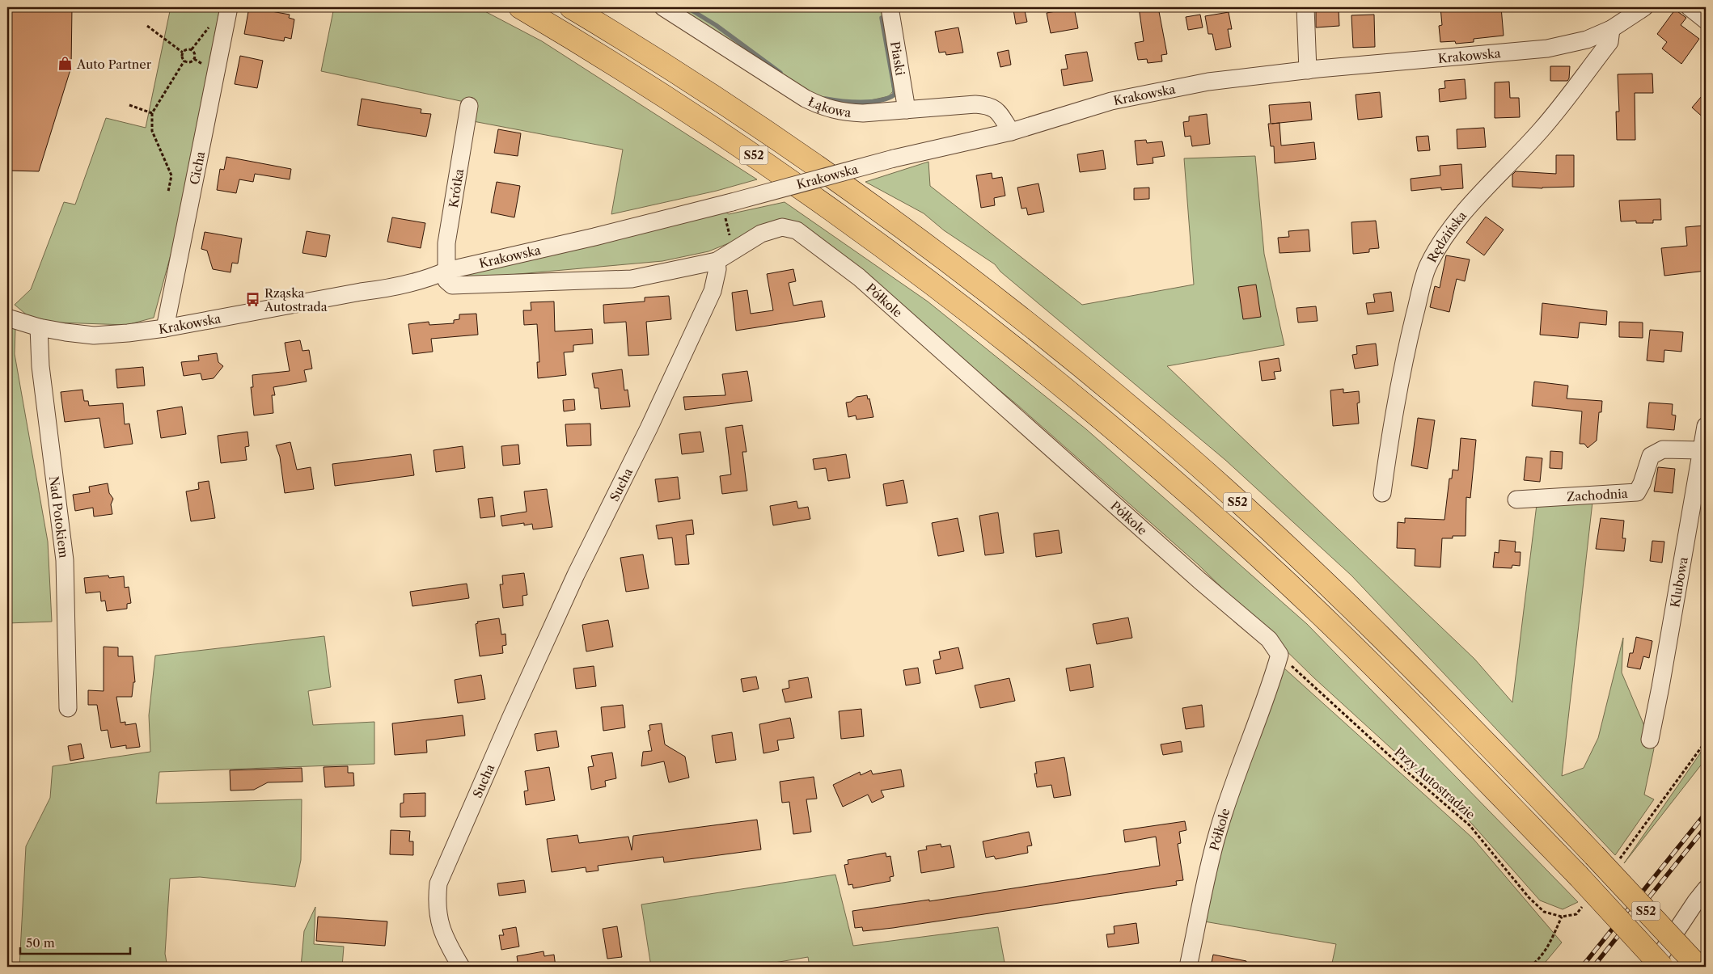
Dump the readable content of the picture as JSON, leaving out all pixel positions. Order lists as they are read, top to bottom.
{
  "streets": {
    "highway": ["S52"],
    "street": [
      "Krakowska",
      "Piaski",
      "Łąkowa",
      "Cicha",
      "Krótka",
      "Rędzińska",
      "Półkole",
      "Sucha",
      "Zachodnia",
      "Nad Potokiem",
      "Klubowa"
    ],
    "path": ["Przy Autostradzie"]
  },
  "crossings": [
    ["Krakowska", "Łąkowa"],
    ["Krakowska", "Cicha"],
    ["Krakowska", "Krótka"],
    ["Krakowska", "Rędzińska"],
    ["Krakowska", "Nad Potokiem"],
    ["Piaski", "Łąkowa"],
    ["Półkole", "Sucha"],
    ["Półkole", "Przy Autostradzie"],
    ["Zachodnia", "Klubowa"]
  ],
  "places": {
    "shop": ["Auto Partner"],
    "bus stop": ["Rząska Autostrada"]
  },
  "scale_bar": "50 m"
}
